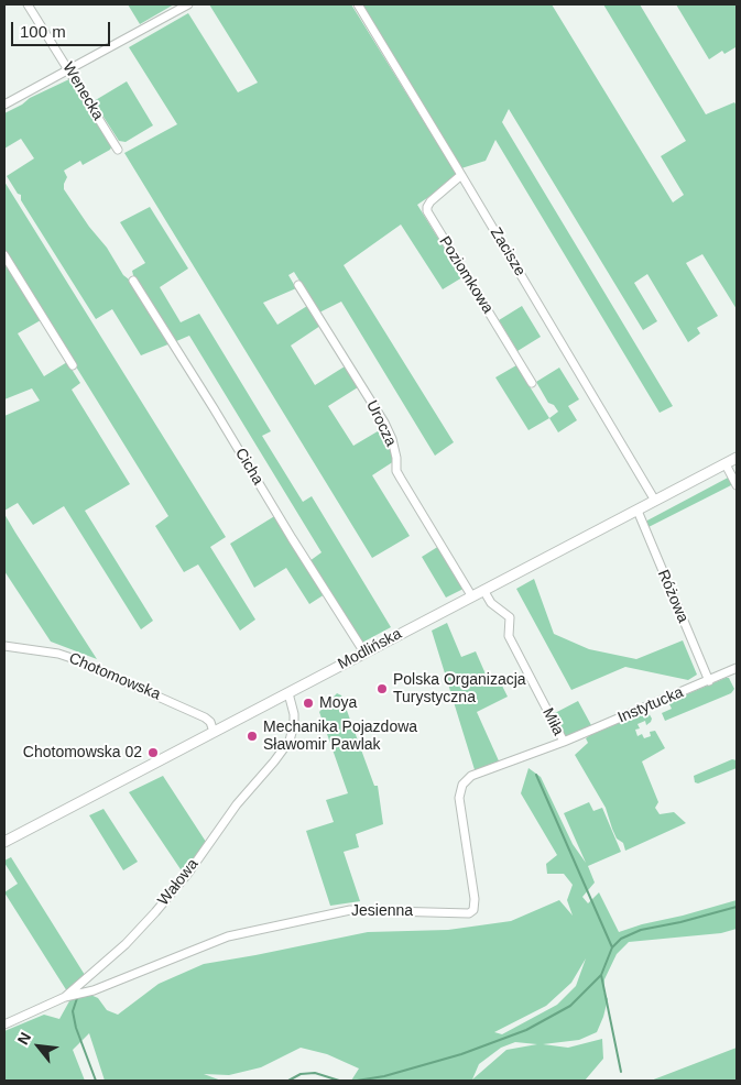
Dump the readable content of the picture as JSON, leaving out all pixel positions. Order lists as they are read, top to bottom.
{
  "streets": {
    "main road": ["Modlińska"],
    "street": [
      "Wenecka",
      "Zacisze",
      "Poziomkowa",
      "Urocza",
      "Cicha",
      "Różowa",
      "Chotomowska",
      "Instytucka",
      "Miła",
      "Wałowa",
      "Jesienna"
    ]
  },
  "crossings": [
    ["Zacisze", "Poziomkowa"],
    ["Zacisze", "Modlińska"],
    ["Urocza", "Modlińska"],
    ["Cicha", "Modlińska"],
    ["Różowa", "Modlińska"],
    ["Różowa", "Instytucka"],
    ["Modlińska", "Chotomowska"],
    ["Modlińska", "Miła"],
    ["Modlińska", "Wałowa"],
    ["Instytucka", "Miła"],
    ["Instytucka", "Jesienna"],
    ["Miła", "Jesienna"],
    ["Wałowa", "Jesienna"]
  ],
  "places": [
    "Polska Organizacja Turystyczna",
    "Moya",
    "Mechanika Pojazdowa Sławomir Pawlak",
    "Chotomowska 02"
  ],
  "scale_bar": "100 m",
  "north": "top left"
}
